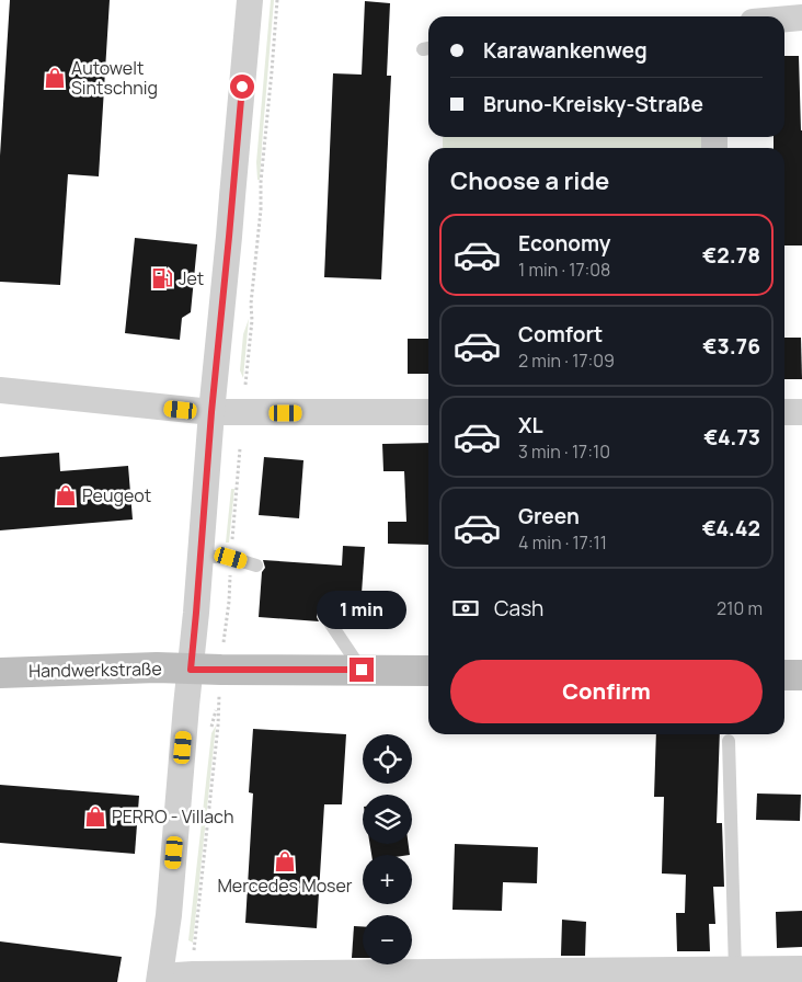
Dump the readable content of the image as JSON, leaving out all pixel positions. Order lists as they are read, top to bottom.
{
  "streets": {
    "street": ["Handwerkstraße"]
  },
  "places": {
    "shop": [
      "Autowelt Sintschnig",
      "Peugeot",
      "PERRO - Villach",
      "Mercedes Moser"
    ],
    "fuel station": ["Jet"]
  },
  "page": {
    "banner": ["Karawankenweg", "Bruno-Kreisky-Straße"],
    "heading": "Choose a ride",
    "list": [
      {
        "name": "Economy",
        "note": "1 min · 17:08",
        "value": "€2.78"
      },
      {
        "name": "Comfort",
        "note": "2 min · 17:09",
        "value": "€3.76"
      },
      {
        "name": "XL",
        "note": "3 min · 17:10",
        "value": "€4.73"
      },
      {
        "name": "Green",
        "note": "4 min · 17:11",
        "value": "€4.42"
      }
    ],
    "pay": ["Cash", "210 m"],
    "bubble": "1 min",
    "buttons": "Confirm",
    "map_buttons": ["+", "−"]
  }
}
